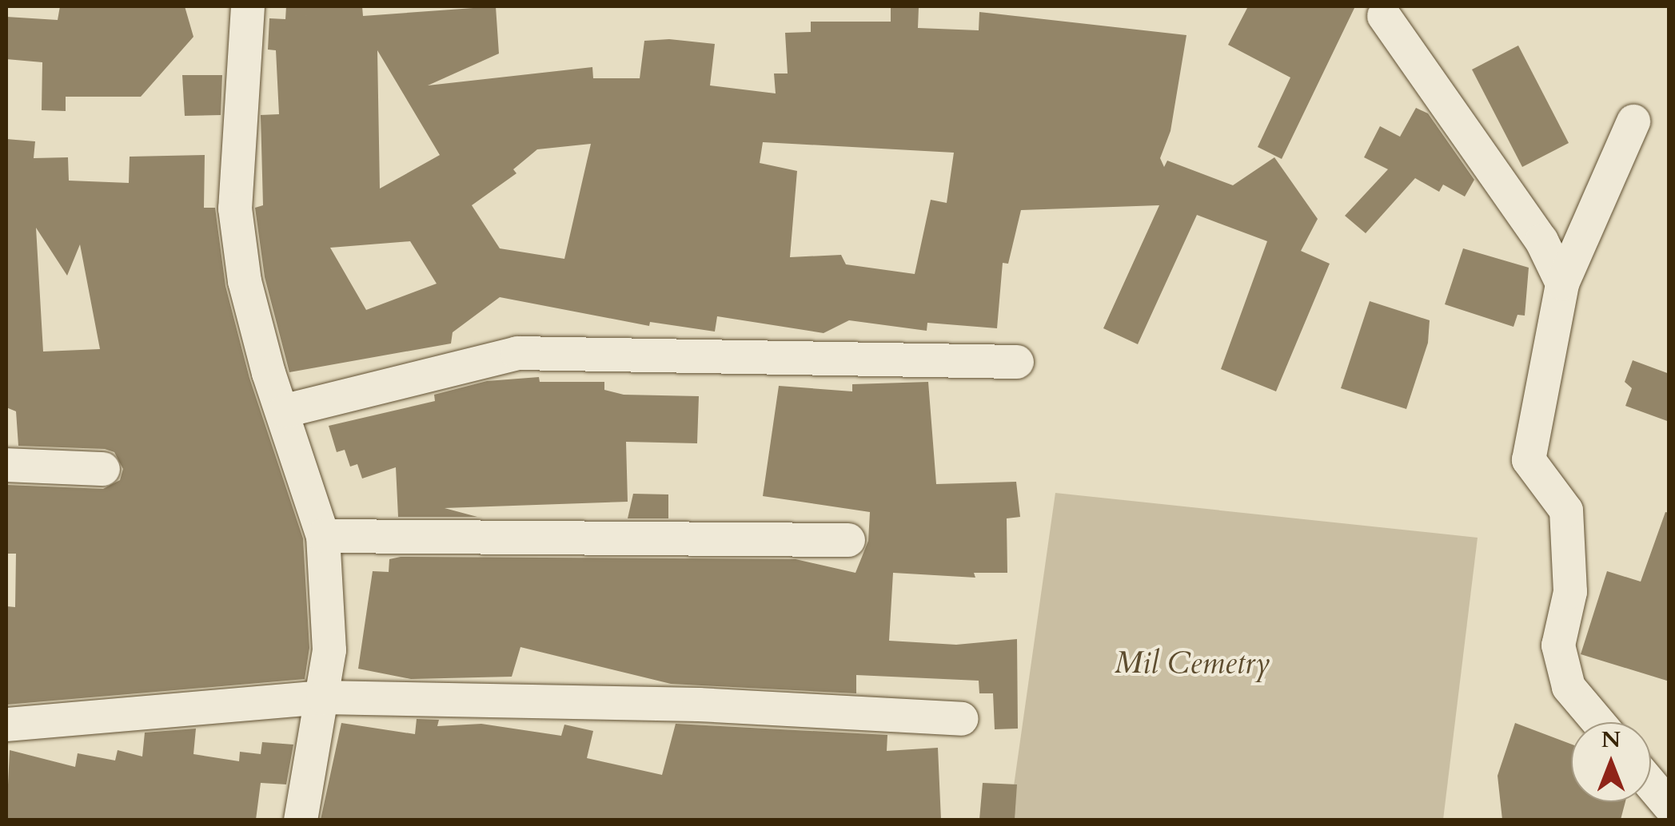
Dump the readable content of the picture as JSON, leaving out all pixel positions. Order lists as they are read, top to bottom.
{
  "parks": ["Mil Cemetry"],
  "north": "top"
}
